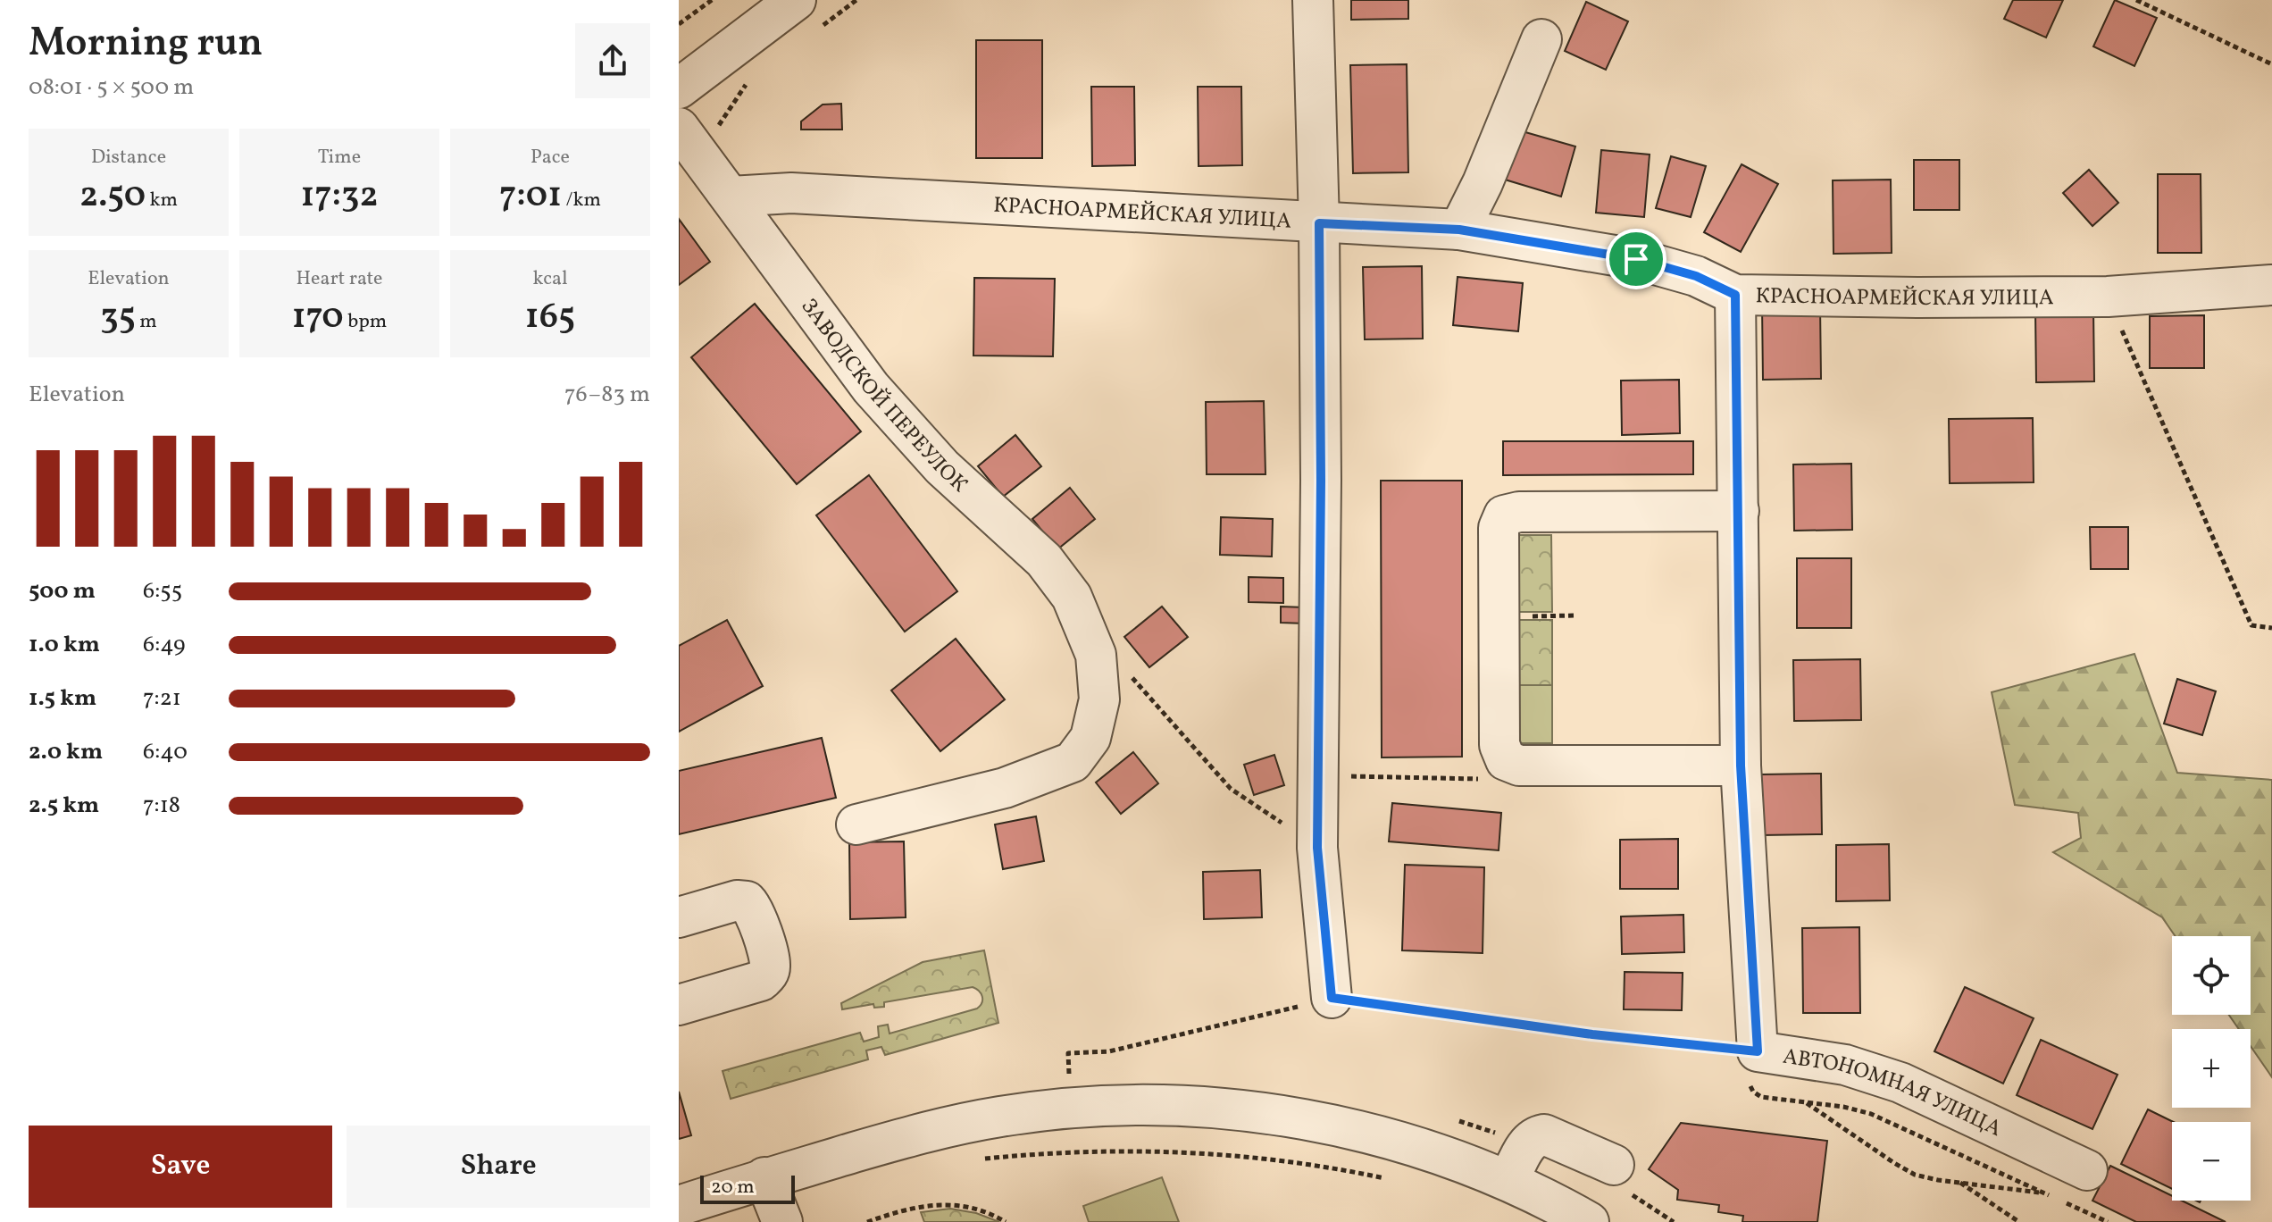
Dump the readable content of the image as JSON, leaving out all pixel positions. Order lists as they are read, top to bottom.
{
  "streets": {
    "street": ["КРАСНОАРМЕЙСКАЯ УЛИЦА", "ЗАВОДСКОЙ ПЕРЕУЛОК", "АВТОНОМНАЯ УЛИЦА"]
  },
  "crossings": [
    ["КРАСНОАРМЕЙСКАЯ УЛИЦА", "ЗАВОДСКОЙ ПЕРЕУЛОК"],
    ["КРАСНОАРМЕЙСКАЯ УЛИЦА", "АВТОНОМНАЯ УЛИЦА"]
  ],
  "scale_bar": "20 m",
  "page": {
    "heading": ["Morning run", "08:01 · 5 × 500 m"],
    "stats": [
      ["Distance", "2.50 km"],
      ["Time", "17:32"],
      ["Pace", "7:01 /km"],
      ["Elevation", "35 m"],
      ["Heart rate", "170 bpm"],
      ["kcal", "165"]
    ],
    "chart": ["Elevation", "76–83 m"],
    "list": [
      {
        "name": "500 m",
        "note": "6:55"
      },
      {
        "name": "1.0 km",
        "note": "6:49"
      },
      {
        "name": "1.5 km",
        "note": "7:21"
      },
      {
        "name": "2.0 km",
        "note": "6:40"
      },
      {
        "name": "2.5 km",
        "note": "7:18"
      }
    ],
    "map_buttons": ["+", "−"],
    "buttons": ["Save", "Share"],
    "scale": "20 m"
  }
}
